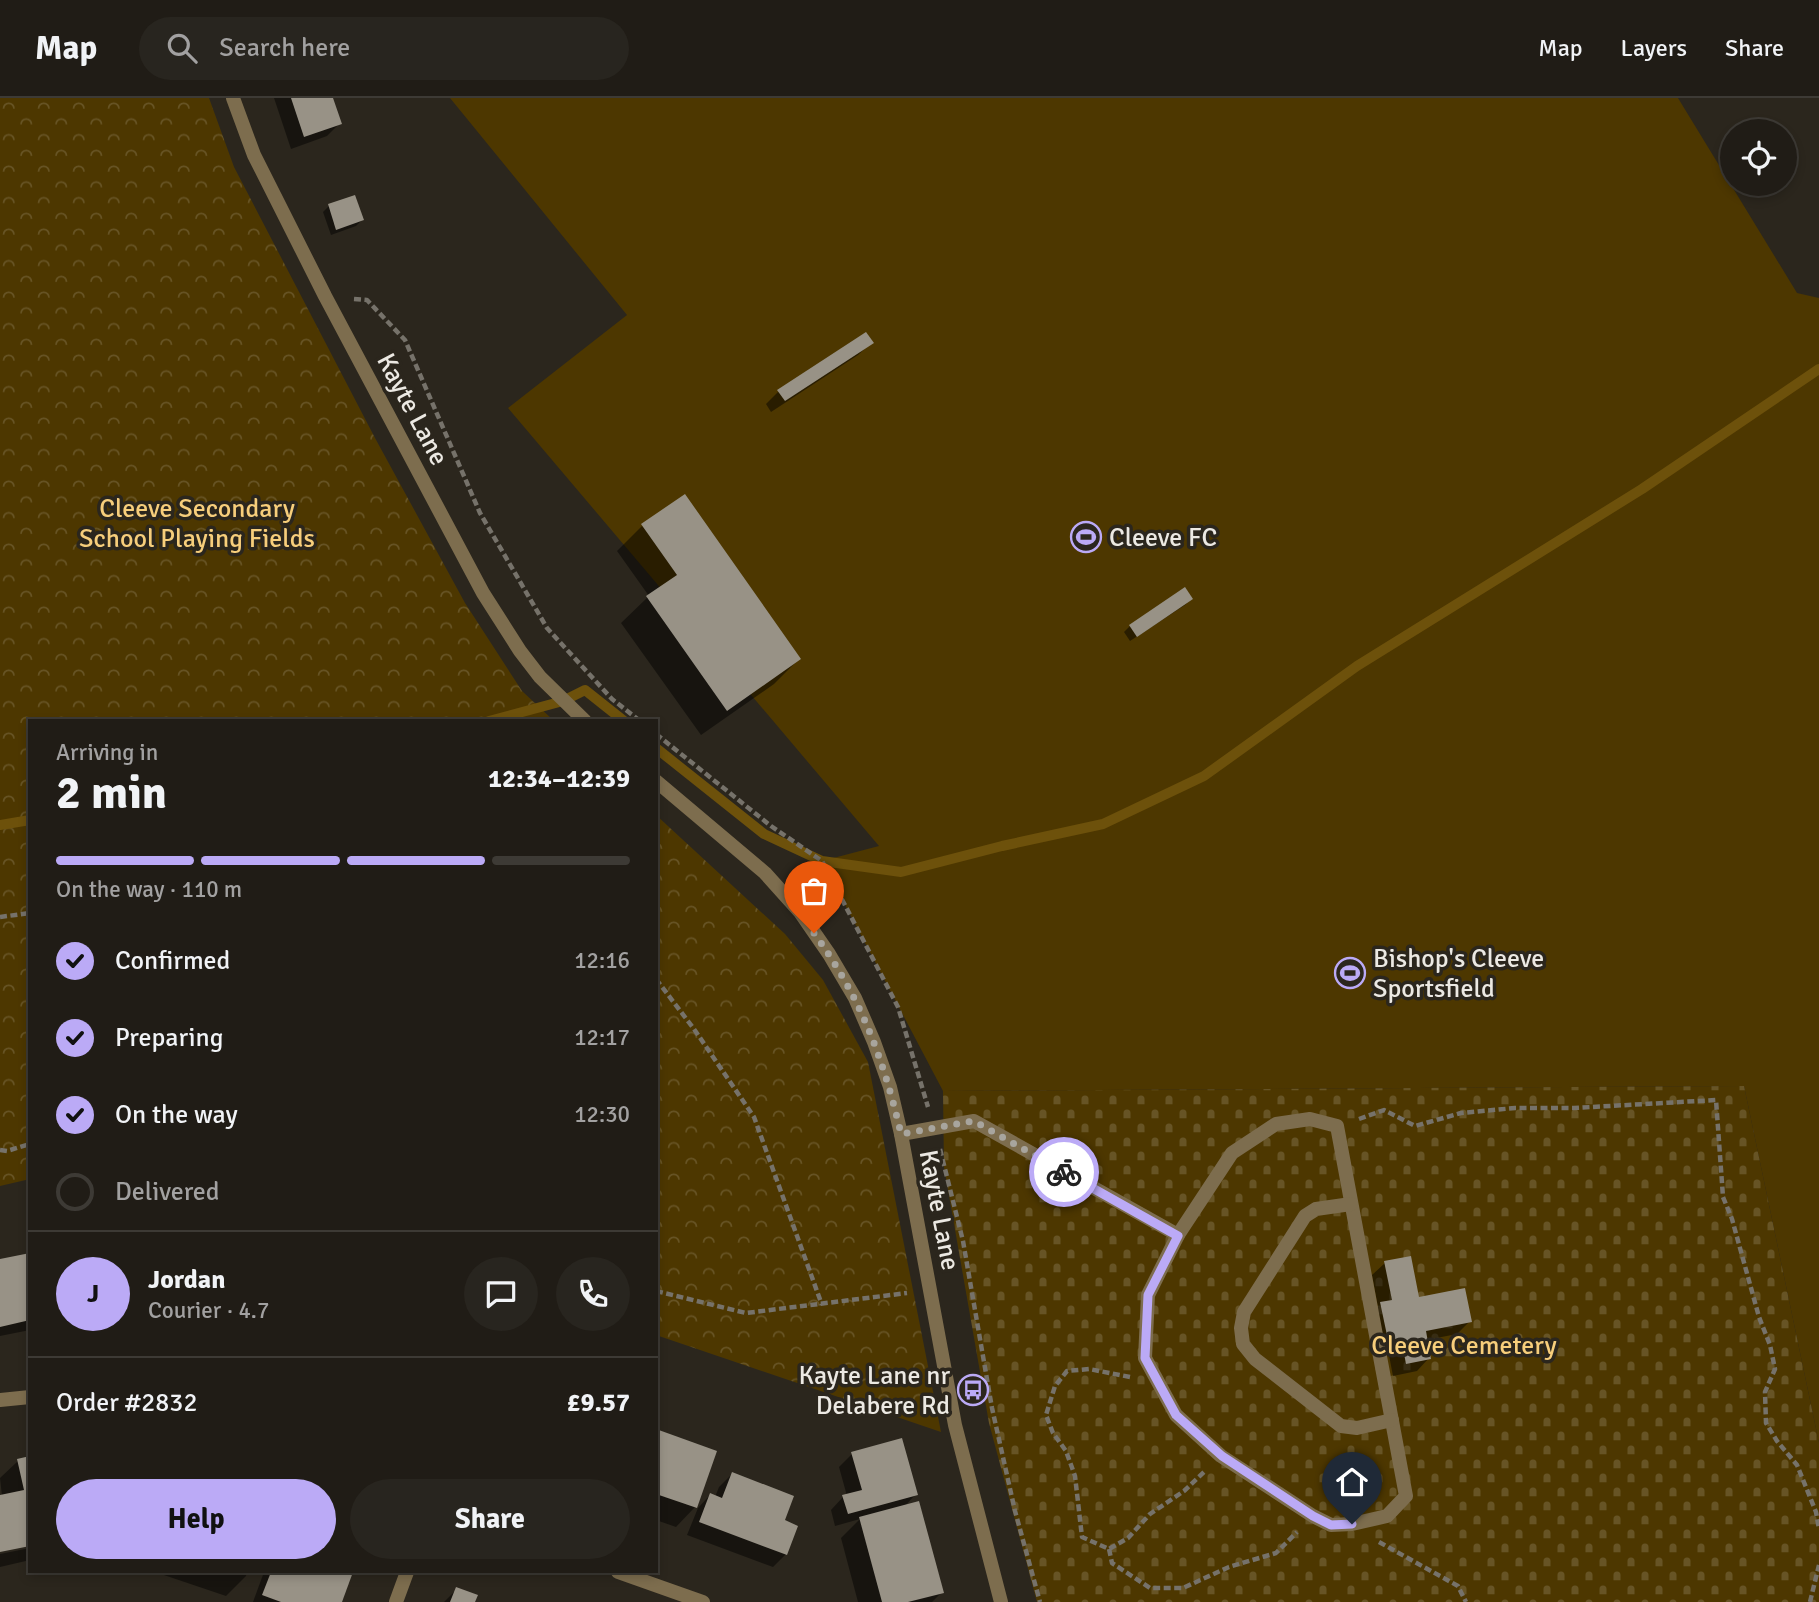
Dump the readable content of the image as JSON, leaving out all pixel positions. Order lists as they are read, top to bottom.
{
  "streets": {
    "street": ["Kayte Lane"]
  },
  "parks": ["Cleeve Secondary School Playing Fields", "Cleeve Cemetery"],
  "places": {
    "sports": ["Cleeve FC", "Bishop's Cleeve Sportsfield"],
    "bus stop": ["Kayte Lane nr Delabere Rd"]
  },
  "page": {
    "header": "Map",
    "search": "Search here",
    "nav": ["Map", "Layers", "Share"],
    "heading": ["2 min", "Arriving in", "12:34–12:39"],
    "panel": [
      "Jordan",
      "Courier · 4.7",
      "Order #2832",
      "£9.57"
    ],
    "bar": "On the way · 110 m",
    "list": [
      ["Confirmed", "12:16"],
      ["Preparing", "12:17"],
      ["On the way", "12:30"],
      "Delivered"
    ],
    "round": "J",
    "buttons": ["Help", "Share"]
  }
}
